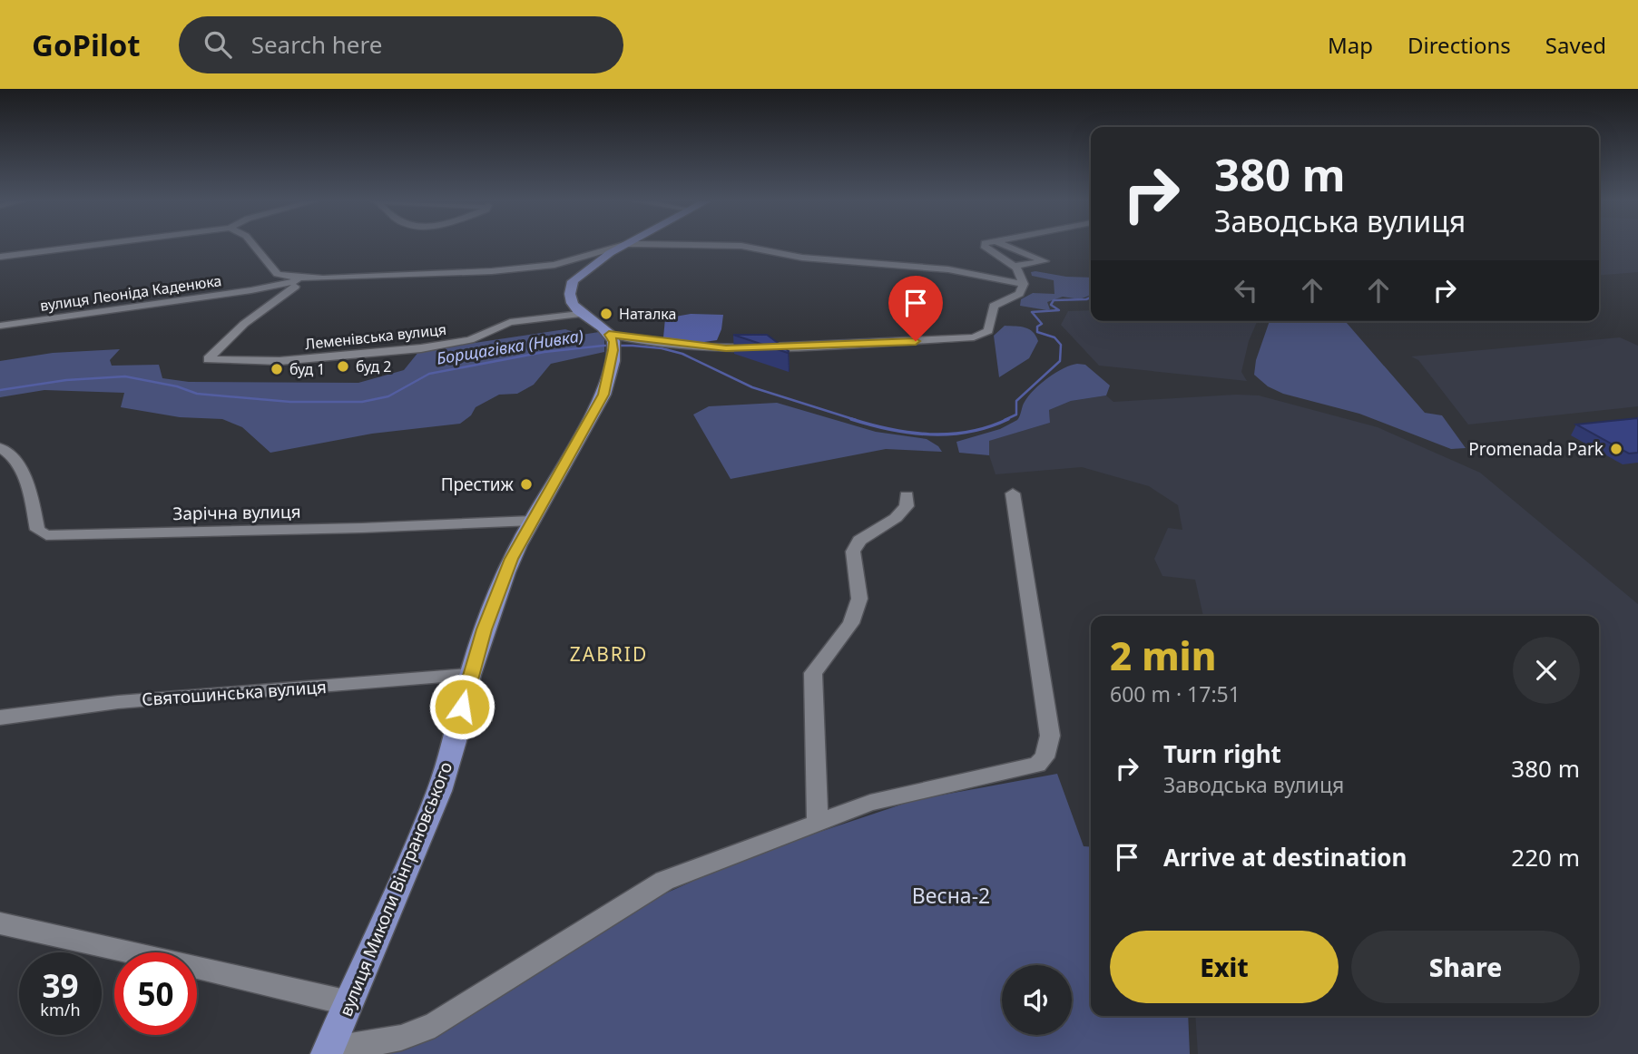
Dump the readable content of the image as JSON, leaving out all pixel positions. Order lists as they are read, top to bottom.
{
  "streets": {
    "main road": ["вулиця Миколи Вінграновського"],
    "street": [
      "вулиця Леоніда Каденюка",
      "Леменівська вулиця",
      "Зарічна вулиця",
      "Святошинська вулиця"
    ]
  },
  "crossings": [
    ["вулиця Леоніда Каденюка", "Леменівська вулиця"],
    ["Зарічна вулиця", "вулиця Миколи Вінграновського"],
    ["Святошинська вулиця", "вулиця Миколи Вінграновського"]
  ],
  "districts": ["ZABRID"],
  "water": ["Борщагівка (Нивка)"],
  "parks": ["Весна-2"],
  "places": [
    "Наталка",
    "буд 2",
    "буд 1",
    "Promenada Park",
    "Престиж"
  ],
  "page": {
    "header": "GoPilot",
    "search": "Search here",
    "nav": ["Map", "Directions", "Saved"],
    "turn": ["380 m", "Заводська вулиця"],
    "heading": ["2 min", "600 m · 17:51"],
    "list": [
      {
        "name": "Turn right",
        "note": "Заводська вулиця",
        "value": "380 m"
      },
      {
        "name": "Arrive at destination",
        "value": "220 m"
      }
    ],
    "buttons": ["Exit", "Share"],
    "speed": "39 km/h",
    "limit": "50"
  }
}
